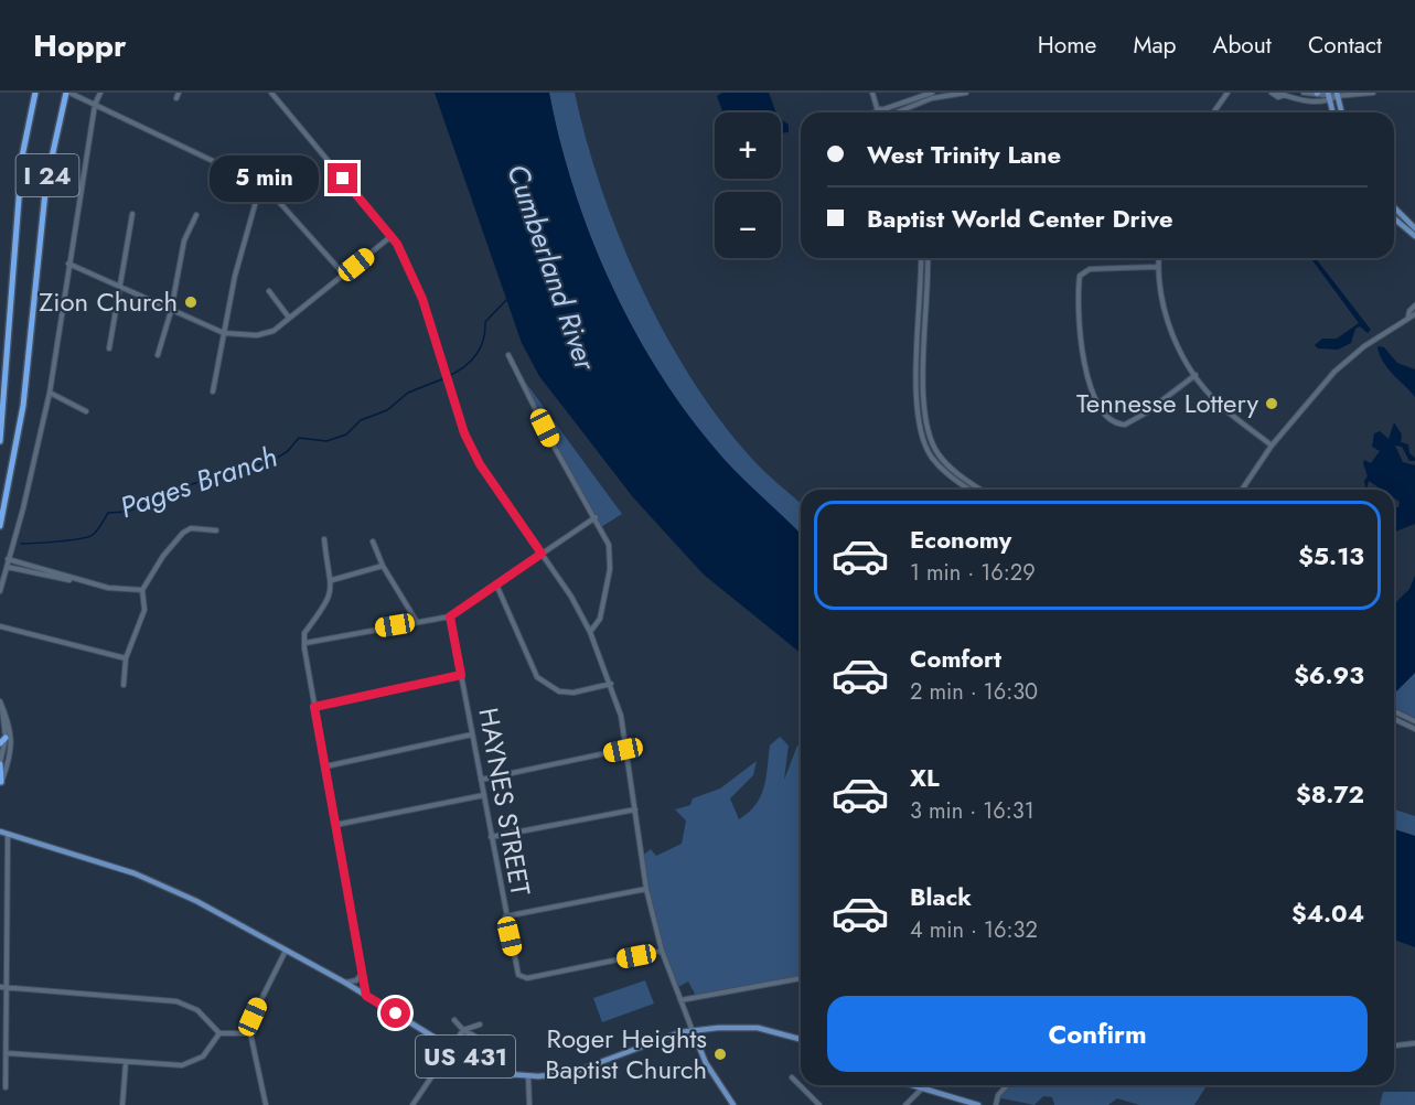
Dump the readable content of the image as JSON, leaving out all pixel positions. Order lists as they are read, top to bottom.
{
  "streets": {
    "highway": ["I 24"],
    "main road": ["US 431"],
    "street": ["HAYNES STREET"]
  },
  "water": ["Cumberland River", "Pages Branch"],
  "places": ["Zion Church", "Tennesse Lottery", "Roger Heights Baptist Church"],
  "page": {
    "header": "Hoppr",
    "nav": [
      "Home",
      "Map",
      "About",
      "Contact"
    ],
    "map_buttons": ["+", "−"],
    "banner": ["West Trinity Lane", "Baptist World Center Drive"],
    "bubble": "5 min",
    "list": [
      {
        "name": "Economy",
        "note": "1 min · 16:29",
        "value": "$5.13"
      },
      {
        "name": "Comfort",
        "note": "2 min · 16:30",
        "value": "$6.93"
      },
      {
        "name": "XL",
        "note": "3 min · 16:31",
        "value": "$8.72"
      },
      {
        "name": "Black",
        "note": "4 min · 16:32",
        "value": "$4.04"
      }
    ],
    "buttons": "Confirm"
  }
}
